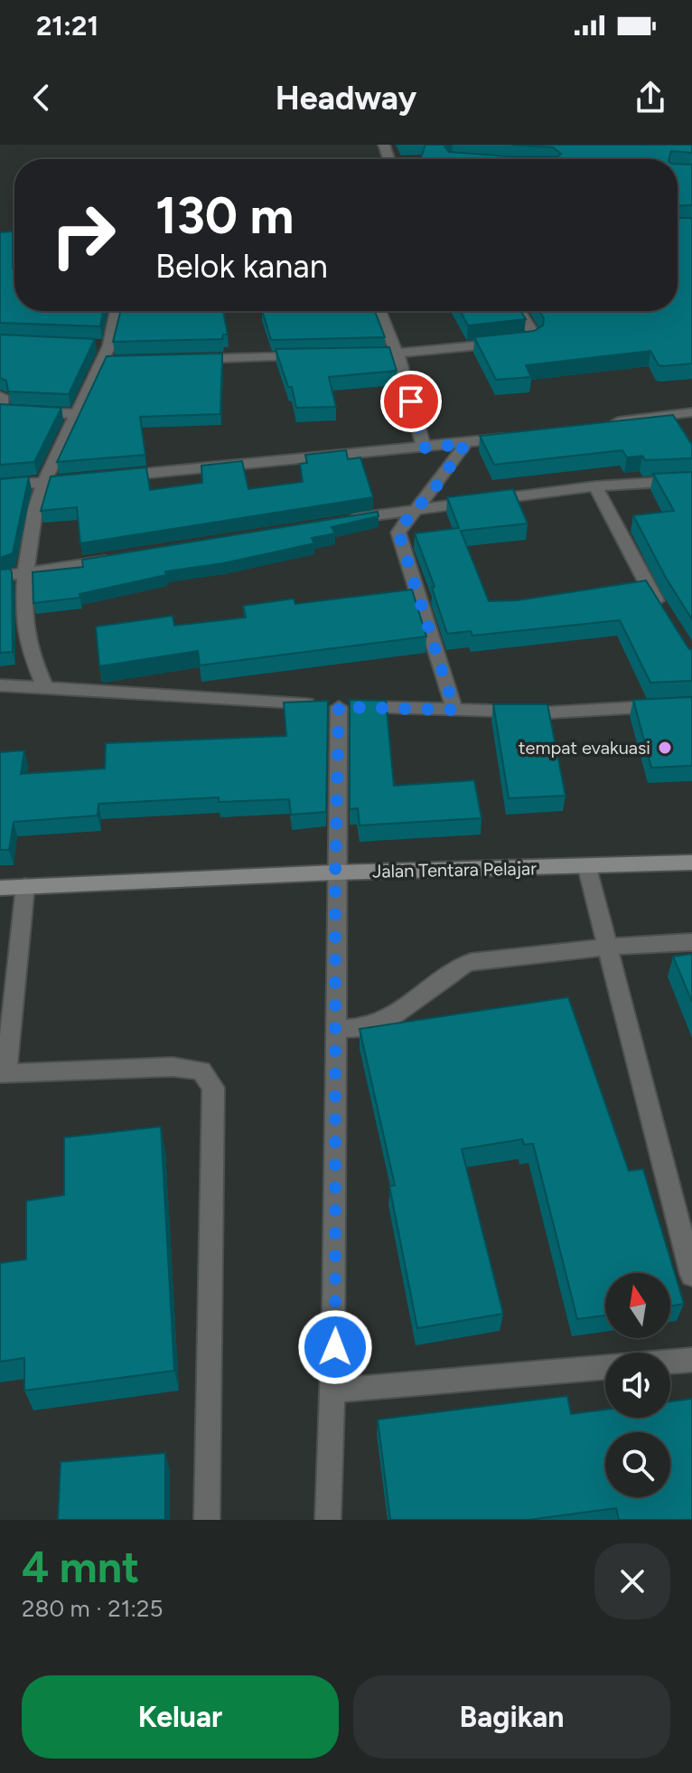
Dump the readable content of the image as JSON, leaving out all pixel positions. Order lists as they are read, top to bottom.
{
  "streets": {
    "main road": ["Jalan Tentara Pelajar"]
  },
  "places": ["tempat evakuasi"],
  "north": "top",
  "page": {
    "status": "21:21",
    "header": "Headway",
    "turn": ["130 m", "Belok kanan"],
    "heading": ["4 mnt", "280 m · 21:25"],
    "buttons": ["Keluar", "Bagikan"]
  }
}
